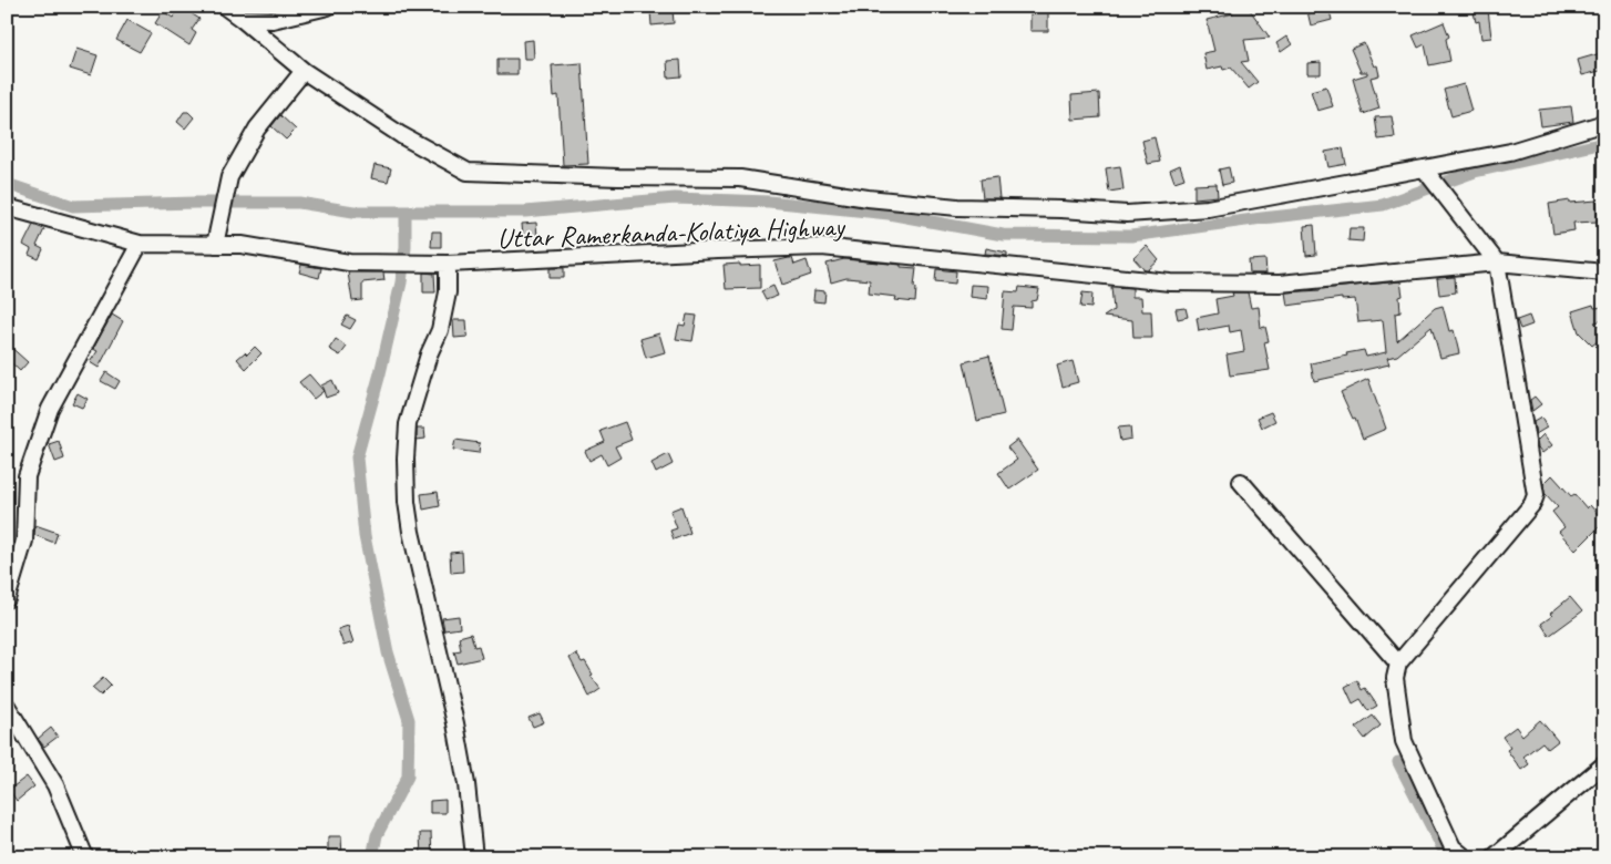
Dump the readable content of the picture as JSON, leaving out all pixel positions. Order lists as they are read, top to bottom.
{
  "streets": {
    "street": ["Uttar Ramerkanda-Kolatiya Highway"]
  }
}
